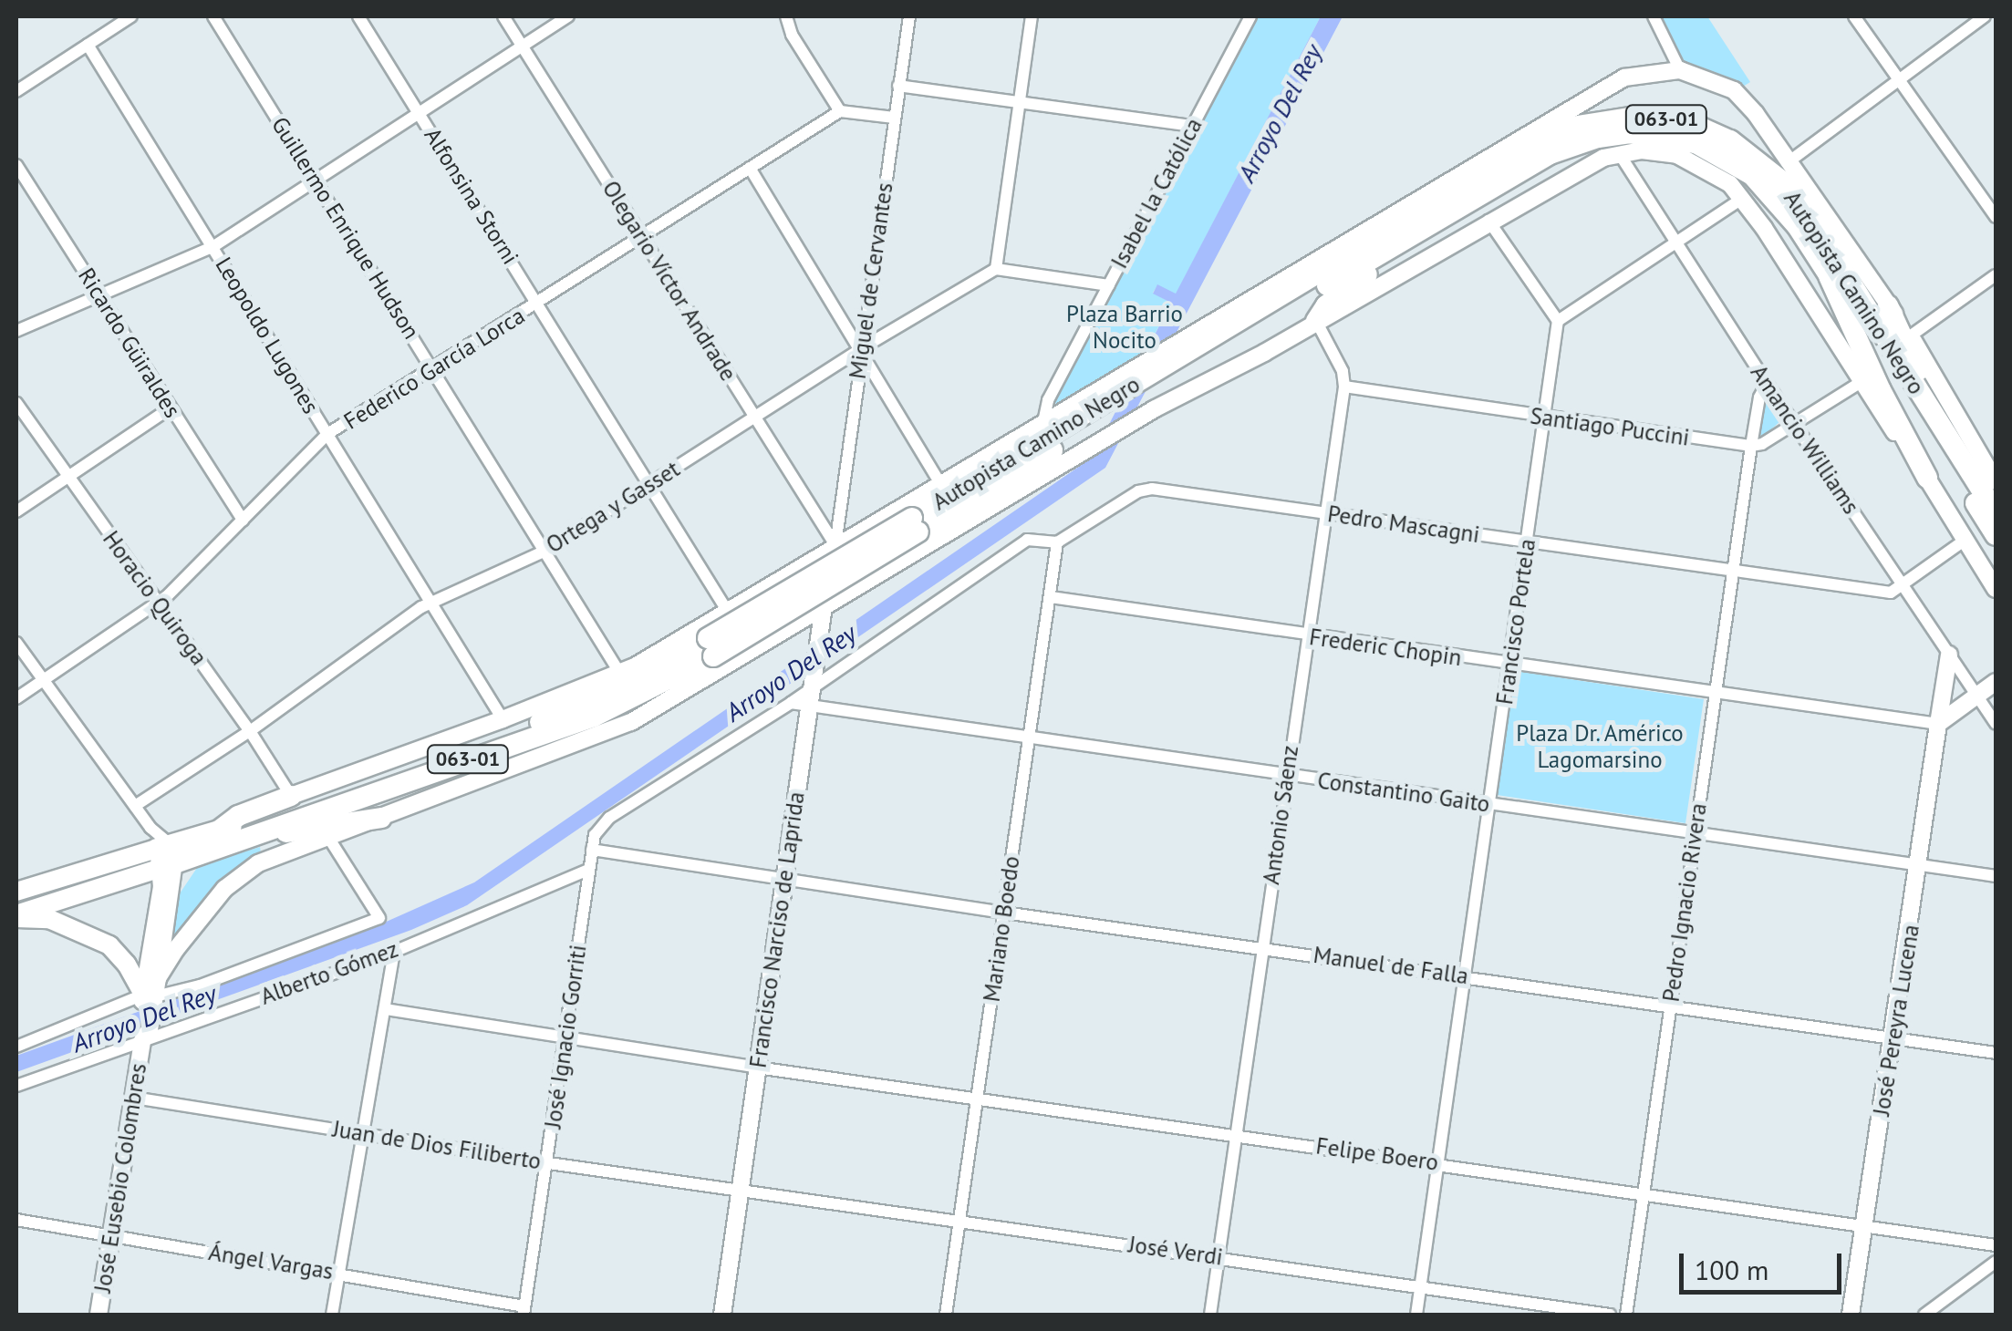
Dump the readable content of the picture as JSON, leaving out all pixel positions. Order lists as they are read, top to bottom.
{
  "streets": {
    "highway": ["063-01", "Autopista Camino Negro"],
    "street": [
      "Isabel la Católica",
      "Alfonsina Storni",
      "Guillermo Enrique Hudson",
      "Olegario Víctor Andrade",
      "Miguel de Cervantes",
      "Leopoldo Lugones",
      "Ricardo Güiraldes",
      "Federico García Lorca",
      "Santiago Puccini",
      "Amancio Williams",
      "Ortega y Gasset",
      "Pedro Mascagni",
      "Horacio Quiroga",
      "Francisco Portela",
      "Frederic Chopin",
      "Constantino Gaito",
      "Antonio Sáenz",
      "Pedro Ignacio Rivera",
      "Mariano Boedo",
      "Francisco Narciso de Laprida",
      "Manuel de Falla",
      "Alberto Gómez",
      "José Pereyra Lucena",
      "José Ignacio Gorriti",
      "Juan de Dios Filiberto",
      "Felipe Boero",
      "José Eusebio Colombres",
      "José Verdi",
      "Ángel Vargas"
    ]
  },
  "crossings": [
    ["063-01", "Autopista Camino Negro"],
    ["063-01", "José Eusebio Colombres"],
    ["Alfonsina Storni", "Federico García Lorca"],
    ["Alfonsina Storni", "Ortega y Gasset"],
    ["Guillermo Enrique Hudson", "Federico García Lorca"],
    ["Guillermo Enrique Hudson", "Ortega y Gasset"],
    ["Olegario Víctor Andrade", "Miguel de Cervantes"],
    ["Olegario Víctor Andrade", "Federico García Lorca"],
    ["Olegario Víctor Andrade", "Ortega y Gasset"],
    ["Olegario Víctor Andrade", "Francisco Narciso de Laprida"],
    ["Miguel de Cervantes", "Ortega y Gasset"],
    ["Miguel de Cervantes", "Francisco Narciso de Laprida"],
    ["Autopista Camino Negro", "José Eusebio Colombres"],
    ["Leopoldo Lugones", "Federico García Lorca"],
    ["Leopoldo Lugones", "Ortega y Gasset"],
    ["Ricardo Güiraldes", "Federico García Lorca"],
    ["Federico García Lorca", "Horacio Quiroga"],
    ["Santiago Puccini", "Francisco Portela"],
    ["Santiago Puccini", "Antonio Sáenz"],
    ["Santiago Puccini", "Pedro Ignacio Rivera"],
    ["Amancio Williams", "Pedro Mascagni"],
    ["Amancio Williams", "Pedro Ignacio Rivera"],
    ["Amancio Williams", "José Pereyra Lucena"],
    ["Ortega y Gasset", "Horacio Quiroga"],
    ["Pedro Mascagni", "Francisco Portela"],
    ["Pedro Mascagni", "Antonio Sáenz"],
    ["Pedro Mascagni", "Pedro Ignacio Rivera"],
    ["Pedro Mascagni", "Mariano Boedo"],
    ["Francisco Portela", "Frederic Chopin"],
    ["Francisco Portela", "Constantino Gaito"],
    ["Francisco Portela", "Manuel de Falla"],
    ["Francisco Portela", "Felipe Boero"],
    ["Francisco Portela", "José Verdi"],
    ["Frederic Chopin", "Antonio Sáenz"],
    ["Frederic Chopin", "Pedro Ignacio Rivera"],
    ["Frederic Chopin", "Mariano Boedo"],
    ["Frederic Chopin", "José Pereyra Lucena"],
    ["Constantino Gaito", "Antonio Sáenz"],
    ["Constantino Gaito", "Pedro Ignacio Rivera"],
    ["Constantino Gaito", "Mariano Boedo"],
    ["Constantino Gaito", "Francisco Narciso de Laprida"],
    ["Constantino Gaito", "José Pereyra Lucena"],
    ["Constantino Gaito", "José Ignacio Gorriti"],
    ["Antonio Sáenz", "Manuel de Falla"],
    ["Antonio Sáenz", "Felipe Boero"],
    ["Antonio Sáenz", "José Verdi"],
    ["Pedro Ignacio Rivera", "Manuel de Falla"],
    ["Pedro Ignacio Rivera", "Felipe Boero"],
    ["Mariano Boedo", "Manuel de Falla"],
    ["Mariano Boedo", "Felipe Boero"],
    ["Mariano Boedo", "José Verdi"],
    ["Francisco Narciso de Laprida", "Manuel de Falla"],
    ["Francisco Narciso de Laprida", "Juan de Dios Filiberto"],
    ["Francisco Narciso de Laprida", "Felipe Boero"],
    ["Francisco Narciso de Laprida", "José Verdi"],
    ["Manuel de Falla", "José Pereyra Lucena"],
    ["Alberto Gómez", "José Ignacio Gorriti"],
    ["Alberto Gómez", "José Eusebio Colombres"],
    ["José Pereyra Lucena", "Felipe Boero"],
    ["José Ignacio Gorriti", "Juan de Dios Filiberto"],
    ["José Ignacio Gorriti", "Felipe Boero"],
    ["José Ignacio Gorriti", "Ángel Vargas"],
    ["Juan de Dios Filiberto", "José Eusebio Colombres"],
    ["Juan de Dios Filiberto", "José Verdi"],
    ["José Eusebio Colombres", "Ángel Vargas"]
  ],
  "water": ["Arroyo Del Rey"],
  "parks": ["Plaza Barrio Nocito", "Plaza Dr. Américo Lagomarsino"],
  "scale_bar": "100 m"
}
